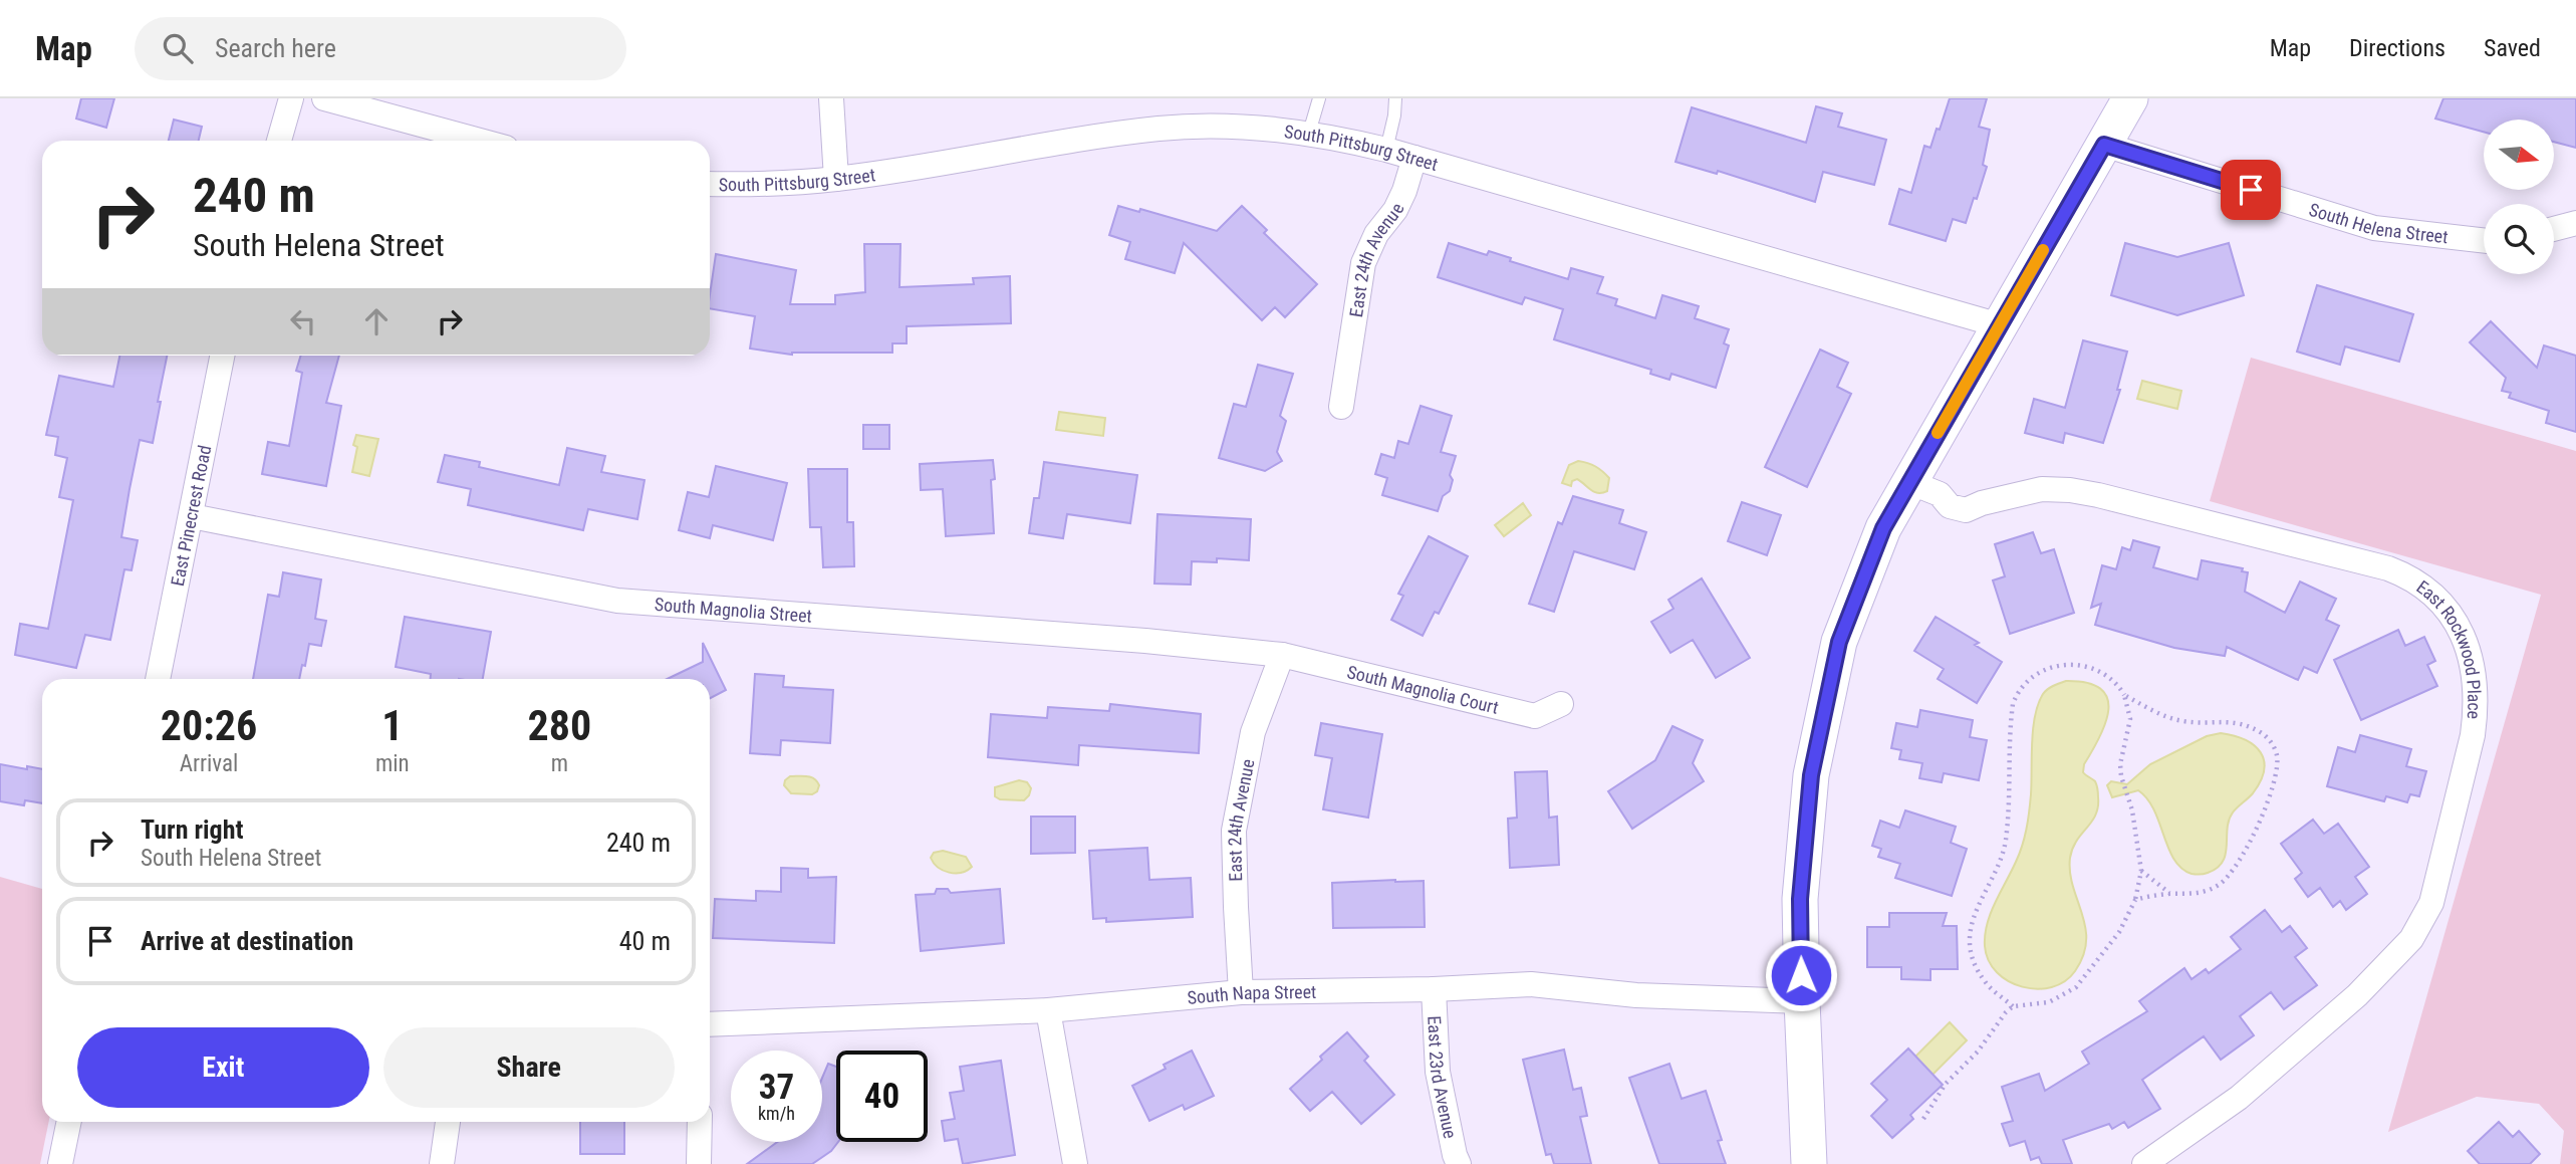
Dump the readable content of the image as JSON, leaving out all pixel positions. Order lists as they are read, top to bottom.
{
  "streets": {
    "street": [
      "South Pittsburg Street",
      "South Helena Street",
      "East 24th Avenue",
      "East Pinecrest Road",
      "South Magnolia Street",
      "East Rockwood Place",
      "South Magnolia Court",
      "South Napa Street",
      "East 23rd Avenue"
    ]
  },
  "crossings": [
    ["South Pittsburg Street", "East 24th Avenue"],
    ["East 24th Avenue", "South Magnolia Street"],
    ["East 24th Avenue", "South Magnolia Court"],
    ["East 24th Avenue", "South Napa Street"],
    ["East Pinecrest Road", "South Magnolia Street"],
    ["South Magnolia Street", "South Magnolia Court"],
    ["South Napa Street", "East 23rd Avenue"]
  ],
  "north": "right",
  "page": {
    "header": "Map",
    "search": "Search here",
    "nav": ["Map", "Directions", "Saved"],
    "turn": ["240 m", "South Helena Street"],
    "eta": [
      "20:26",
      "Arrival",
      "1",
      "min",
      "280",
      "m"
    ],
    "list": [
      {
        "name": "Turn right",
        "note": "South Helena Street",
        "value": "240 m"
      },
      {
        "name": "Arrive at destination",
        "value": "40 m"
      }
    ],
    "buttons": ["Exit", "Share"],
    "speed": "37 km/h",
    "limit": "40"
  }
}
